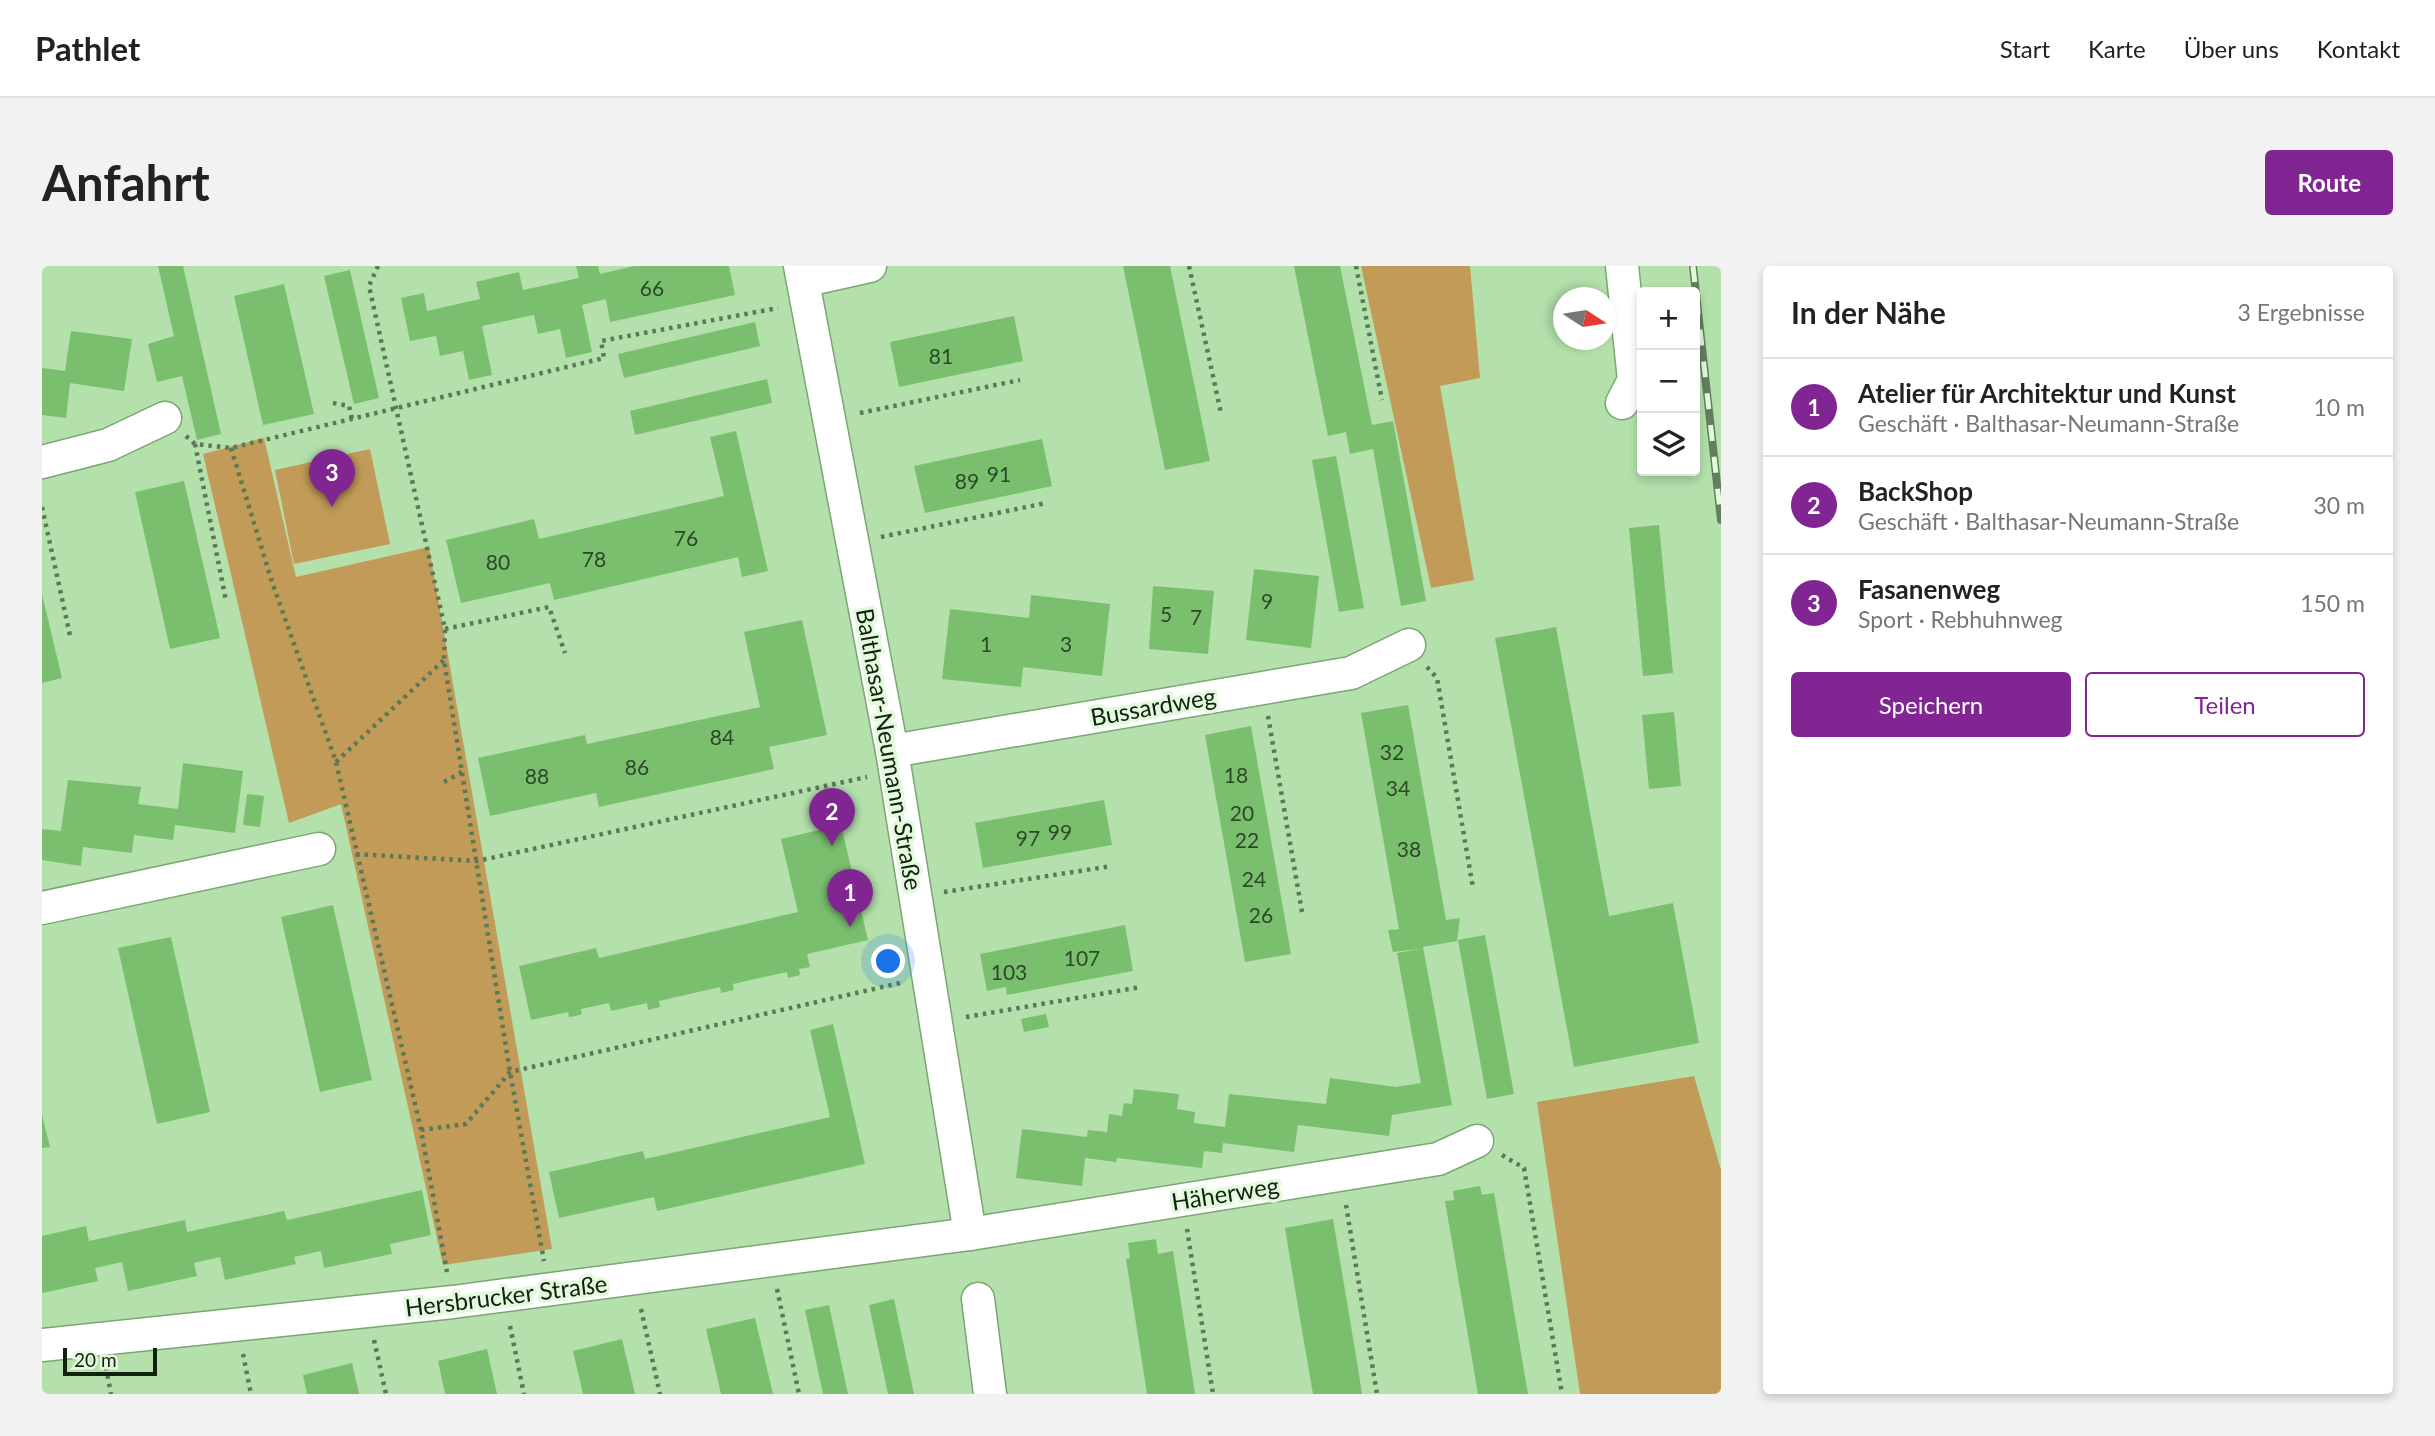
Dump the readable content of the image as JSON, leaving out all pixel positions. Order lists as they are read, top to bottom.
{
  "streets": {
    "street": [
      "Bussardweg",
      "Balthasar-Neumann-Straße",
      "Häherweg",
      "Hersbrucker Straße"
    ]
  },
  "crossings": [
    ["Bussardweg", "Balthasar-Neumann-Straße"],
    ["Balthasar-Neumann-Straße", "Häherweg"],
    ["Balthasar-Neumann-Straße", "Hersbrucker Straße"],
    ["Häherweg", "Hersbrucker Straße"]
  ],
  "house_numbers": [
    "66",
    "81",
    "91",
    "89",
    "76",
    "78",
    "80",
    "9",
    "5",
    "7",
    "1",
    "3",
    "84",
    "32",
    "86",
    "18",
    "88",
    "34",
    "20",
    "99",
    "97",
    "22",
    "38",
    "24",
    "26",
    "107",
    "103"
  ],
  "scale_bar": "20 m",
  "north": "right",
  "page": {
    "header": "Pathlet",
    "nav": [
      "Start",
      "Karte",
      "Über uns",
      "Kontakt"
    ],
    "buttons": [
      "Route",
      ["Speichern", "Teilen"]
    ],
    "title": "Anfahrt",
    "heading": ["In der Nähe", "3 Ergebnisse"],
    "map_buttons": ["+", "−"],
    "list": [
      {
        "mark": "1",
        "name": "Atelier für Architektur und Kunst",
        "note": "Geschäft · Balthasar-Neumann-Straße",
        "value": "10 m"
      },
      {
        "mark": "2",
        "name": "BackShop",
        "note": "Geschäft · Balthasar-Neumann-Straße",
        "value": "30 m"
      },
      {
        "mark": "3",
        "name": "Fasanenweg",
        "note": "Sport · Rebhuhnweg",
        "value": "150 m"
      }
    ],
    "pins": ["3", "2", "1"],
    "scale": "20 m"
  }
}
